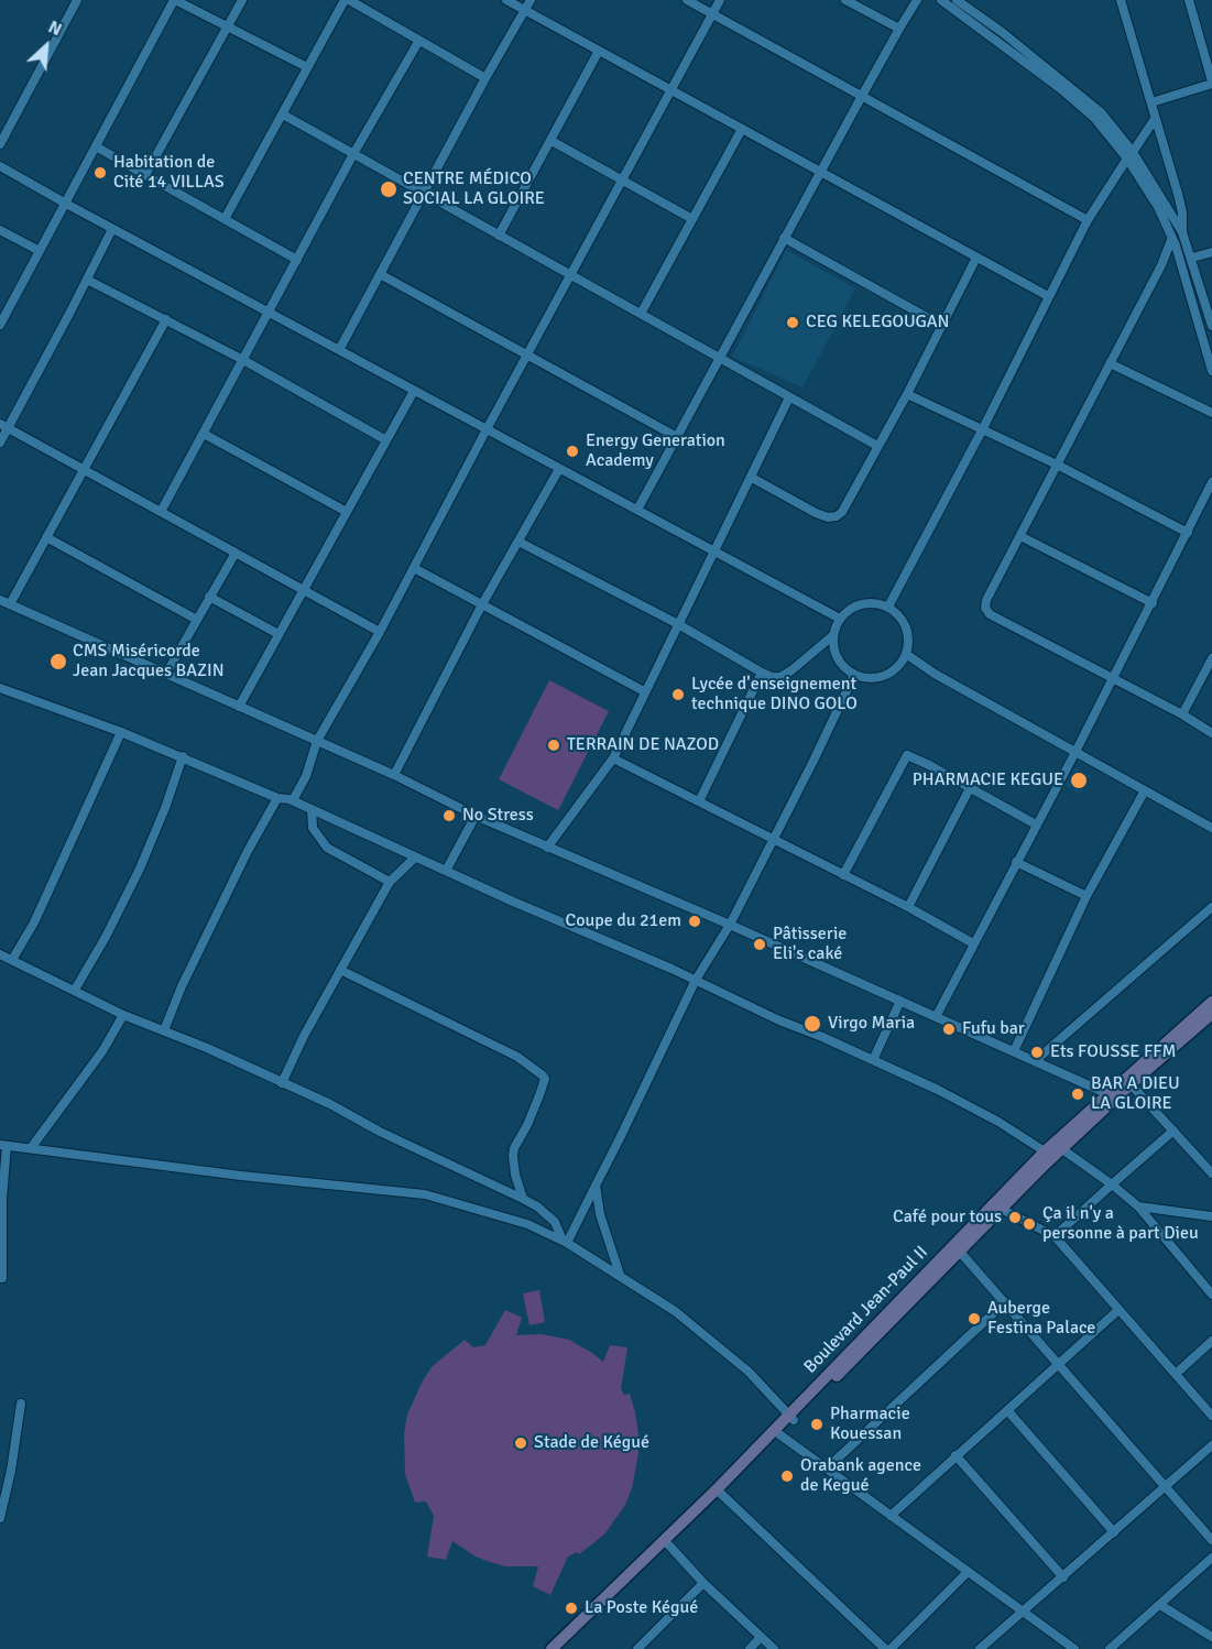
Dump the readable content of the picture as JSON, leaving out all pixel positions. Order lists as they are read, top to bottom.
{
  "streets": {
    "main road": ["Boulevard Jean-Paul II"]
  },
  "places": [
    "Habitation de Cité 14 VILLAS",
    "CENTRE MÉDICO SOCIAL LA GLOIRE",
    "CEG KELEGOUGAN",
    "Energy Generation Academy",
    "CMS Miséricorde Jean Jacques BAZIN",
    "Lycée d'enseignement technique DINO GOLO",
    "TERRAIN DE NAZOD",
    "PHARMACIE KEGUE",
    "No Stress",
    "Coupe du 21em",
    "Pâtisserie Eli's caké",
    "Virgo Maria",
    "Fufu bar",
    "Ets FOUSSE FFM",
    "BAR A DIEU LA GLOIRE",
    "Café pour tous",
    "Ça il n'y a personne à part Dieu",
    "Auberge Festina Palace",
    "Pharmacie Kouessan",
    "Stade de Kégué",
    "Orabank agence de Kegué",
    "La Poste Kégué"
  ],
  "north": "top right"
}
